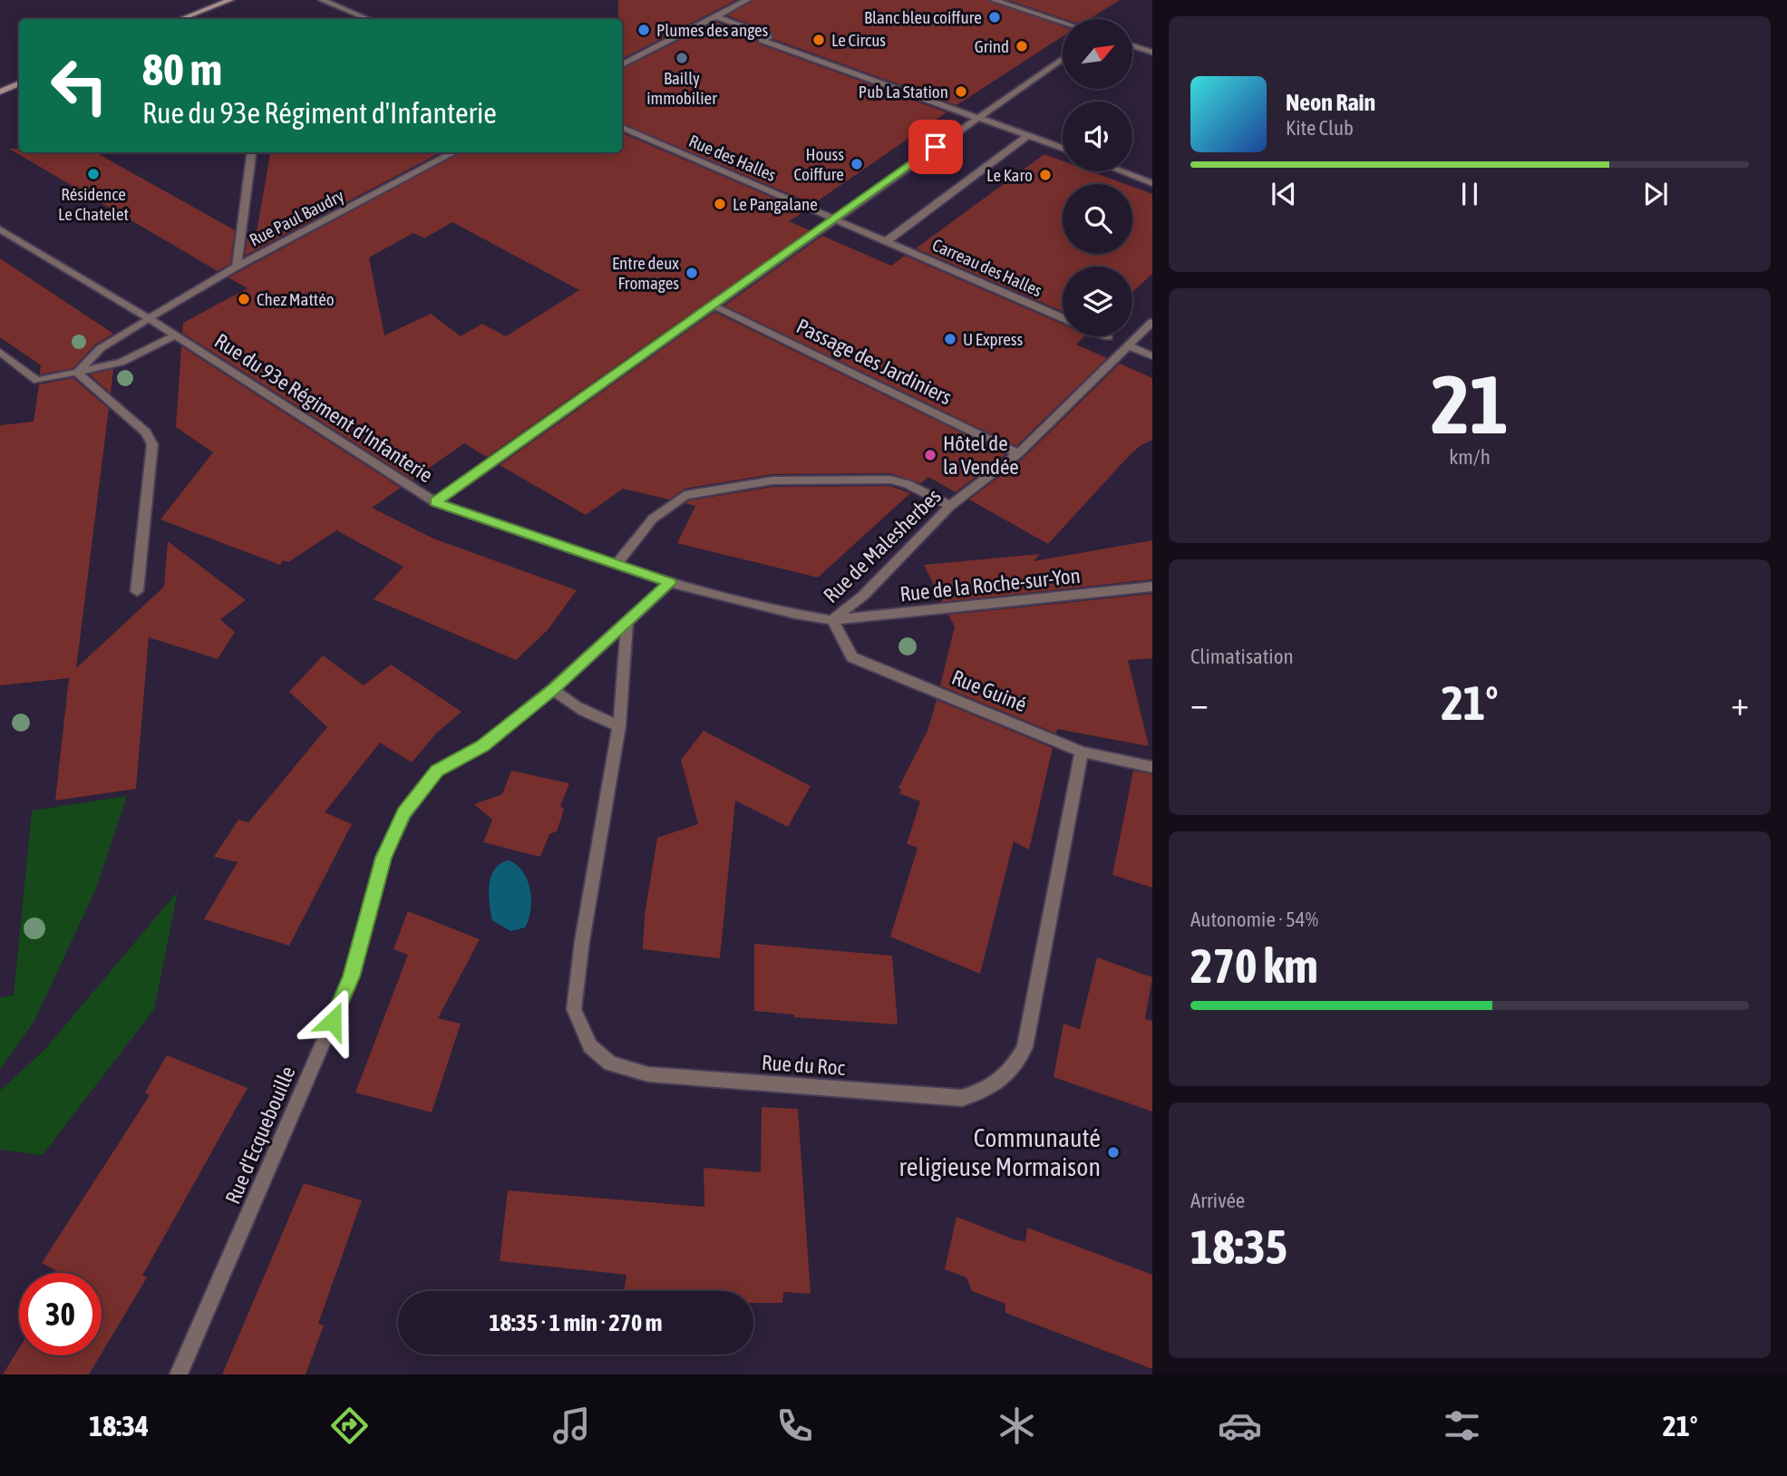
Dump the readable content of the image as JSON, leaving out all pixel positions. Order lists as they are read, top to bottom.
{
  "streets": {
    "street": [
      "Rue des Halles",
      "Rue Paul Baudry",
      "Carreau des Halles",
      "Passage des Jardiniers",
      "Rue du 93e Régiment d'Infanterie",
      "Rue de Malesherbes",
      "Rue de la Roche-sur-Yon",
      "Rue Guiné",
      "Rue du Roc",
      "Rue d'Ecquebouille"
    ]
  },
  "crossings": [
    ["Rue des Halles", "Carreau des Halles"],
    ["Rue Paul Baudry", "Rue du 93e Régiment d'Infanterie"],
    ["Passage des Jardiniers", "Rue de Malesherbes"],
    ["Rue du 93e Régiment d'Infanterie", "Rue de Malesherbes"],
    ["Rue du 93e Régiment d'Infanterie", "Rue de la Roche-sur-Yon"],
    ["Rue du 93e Régiment d'Infanterie", "Rue Guiné"],
    ["Rue du 93e Régiment d'Infanterie", "Rue d'Ecquebouille"],
    ["Rue de Malesherbes", "Rue de la Roche-sur-Yon"],
    ["Rue de Malesherbes", "Rue Guiné"],
    ["Rue de la Roche-sur-Yon", "Rue Guiné"],
    ["Rue Guiné", "Rue du Roc"],
    ["Rue du Roc", "Rue d'Ecquebouille"]
  ],
  "places": [
    "Blanc bleu coiffure",
    "Plumes des anges",
    "Le Circus",
    "Grind",
    "Bailly immobilier",
    "Pub La Station",
    "Houss Coiffure",
    "Résidence Le Chatelet",
    "Le Karo",
    "Le Pangalane",
    "Entre deux Fromages",
    "Chez Mattéo",
    "U Express",
    "Hôtel de la Vendée",
    "Communauté religieuse Mormaison"
  ],
  "north": "top right",
  "page": {
    "turn": ["80 m", "Rue du 93e Régiment d'Infanterie"],
    "song": ["Neon Rain", "Kite Club"],
    "tile": [
      ["21", "km/h"],
      "Climatisation",
      ["Autonomie · 54%", "270 km"],
      ["Arrivée", "18:35"]
    ],
    "heat": ["−", "21°", "+"],
    "limit": "30",
    "trip": "18:35 · 1 min · 270 m",
    "tabs": ["18:34", "21°"]
  }
}
